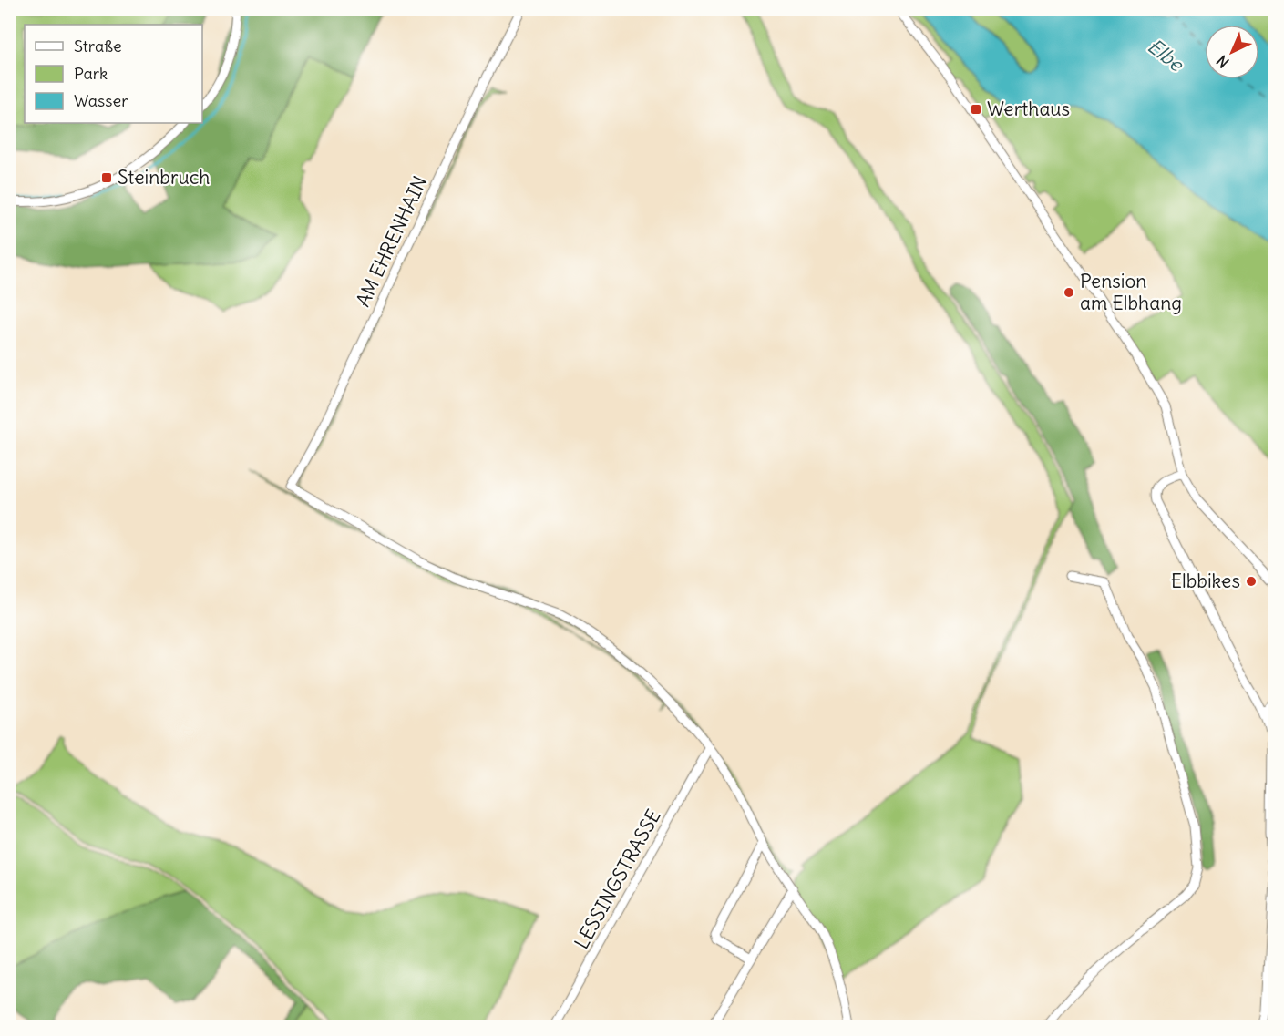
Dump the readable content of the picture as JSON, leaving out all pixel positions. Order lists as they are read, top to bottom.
{
  "streets": {
    "street": ["AM EHRENHAIN", "LESSINGSTRASSE"]
  },
  "crossings": [
    ["AM EHRENHAIN", "LESSINGSTRASSE"]
  ],
  "water": ["Elbe"],
  "places": {
    "transit": ["Werthaus", "Steinbruch"],
    "other": ["Pension am Elbhang", "Elbbikes"]
  },
  "legend": ["Straße", "Park", "Wasser"],
  "north": "bottom left"
}
